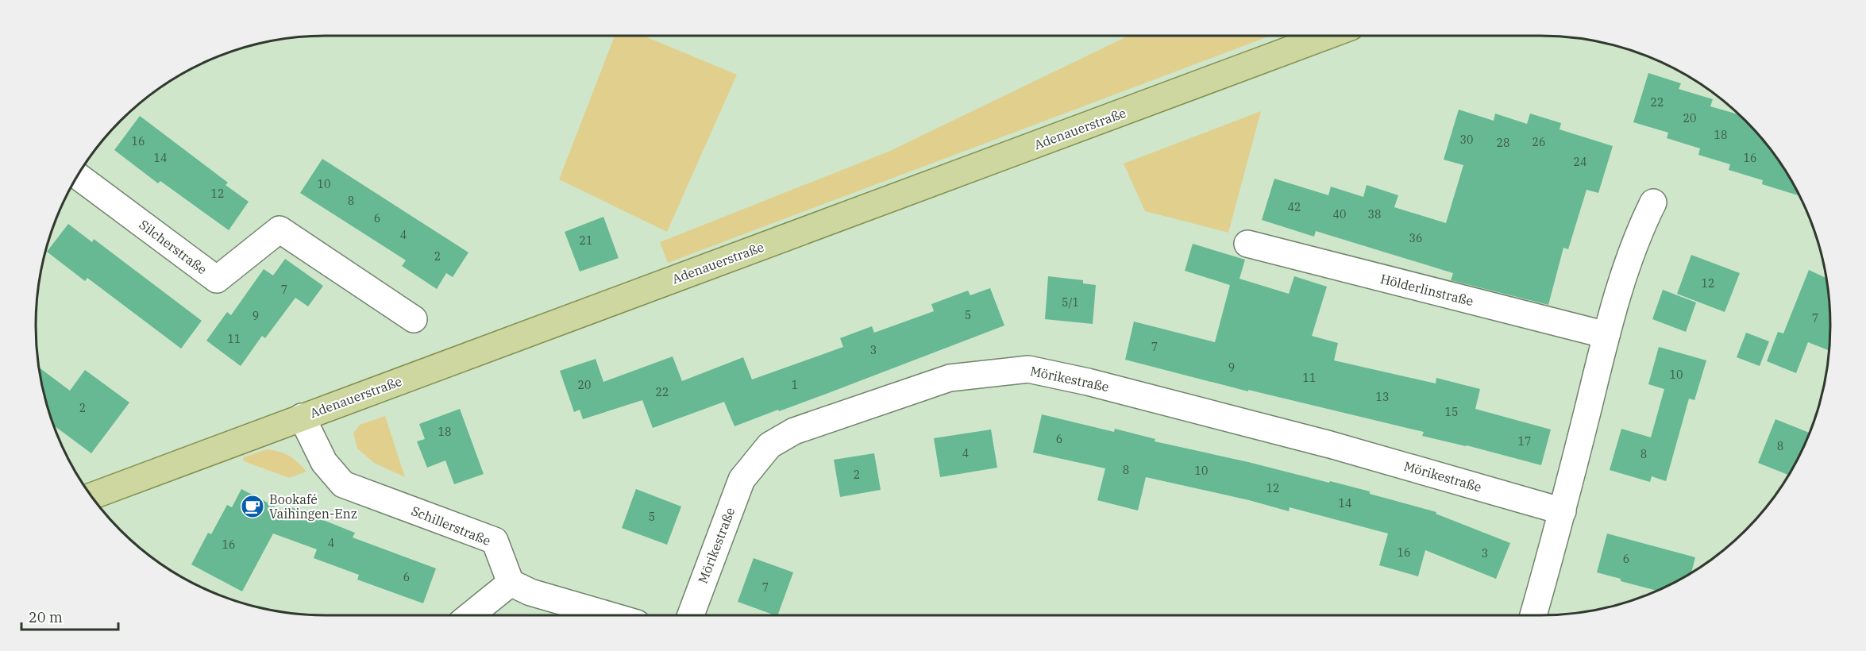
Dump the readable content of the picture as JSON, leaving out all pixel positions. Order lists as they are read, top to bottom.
{
  "streets": {
    "main road": ["Adenauerstraße"],
    "street": [
      "Silcherstraße",
      "Hölderlinstraße",
      "Mörikestraße",
      "Schillerstraße"
    ]
  },
  "crossings": [
    ["Adenauerstraße", "Schillerstraße"]
  ],
  "places": {
    "cafe": ["Bookafé Vaihingen-Enz"]
  },
  "house_numbers": [
    "22",
    "20",
    "18",
    "30",
    "16",
    "26",
    "28",
    "14",
    "16",
    "24",
    "10",
    "12",
    "8",
    "42",
    "40",
    "38",
    "6",
    "4",
    "36",
    "21",
    "2",
    "12",
    "7",
    "5/1",
    "5",
    "9",
    "7",
    "11",
    "7",
    "3",
    "9",
    "10",
    "11",
    "20",
    "1",
    "22",
    "13",
    "2",
    "15",
    "18",
    "6",
    "17",
    "8",
    "4",
    "8",
    "8",
    "10",
    "2",
    "12",
    "14",
    "5",
    "4",
    "16",
    "16",
    "3",
    "6",
    "6",
    "7"
  ],
  "scale_bar": "20 m"
}
